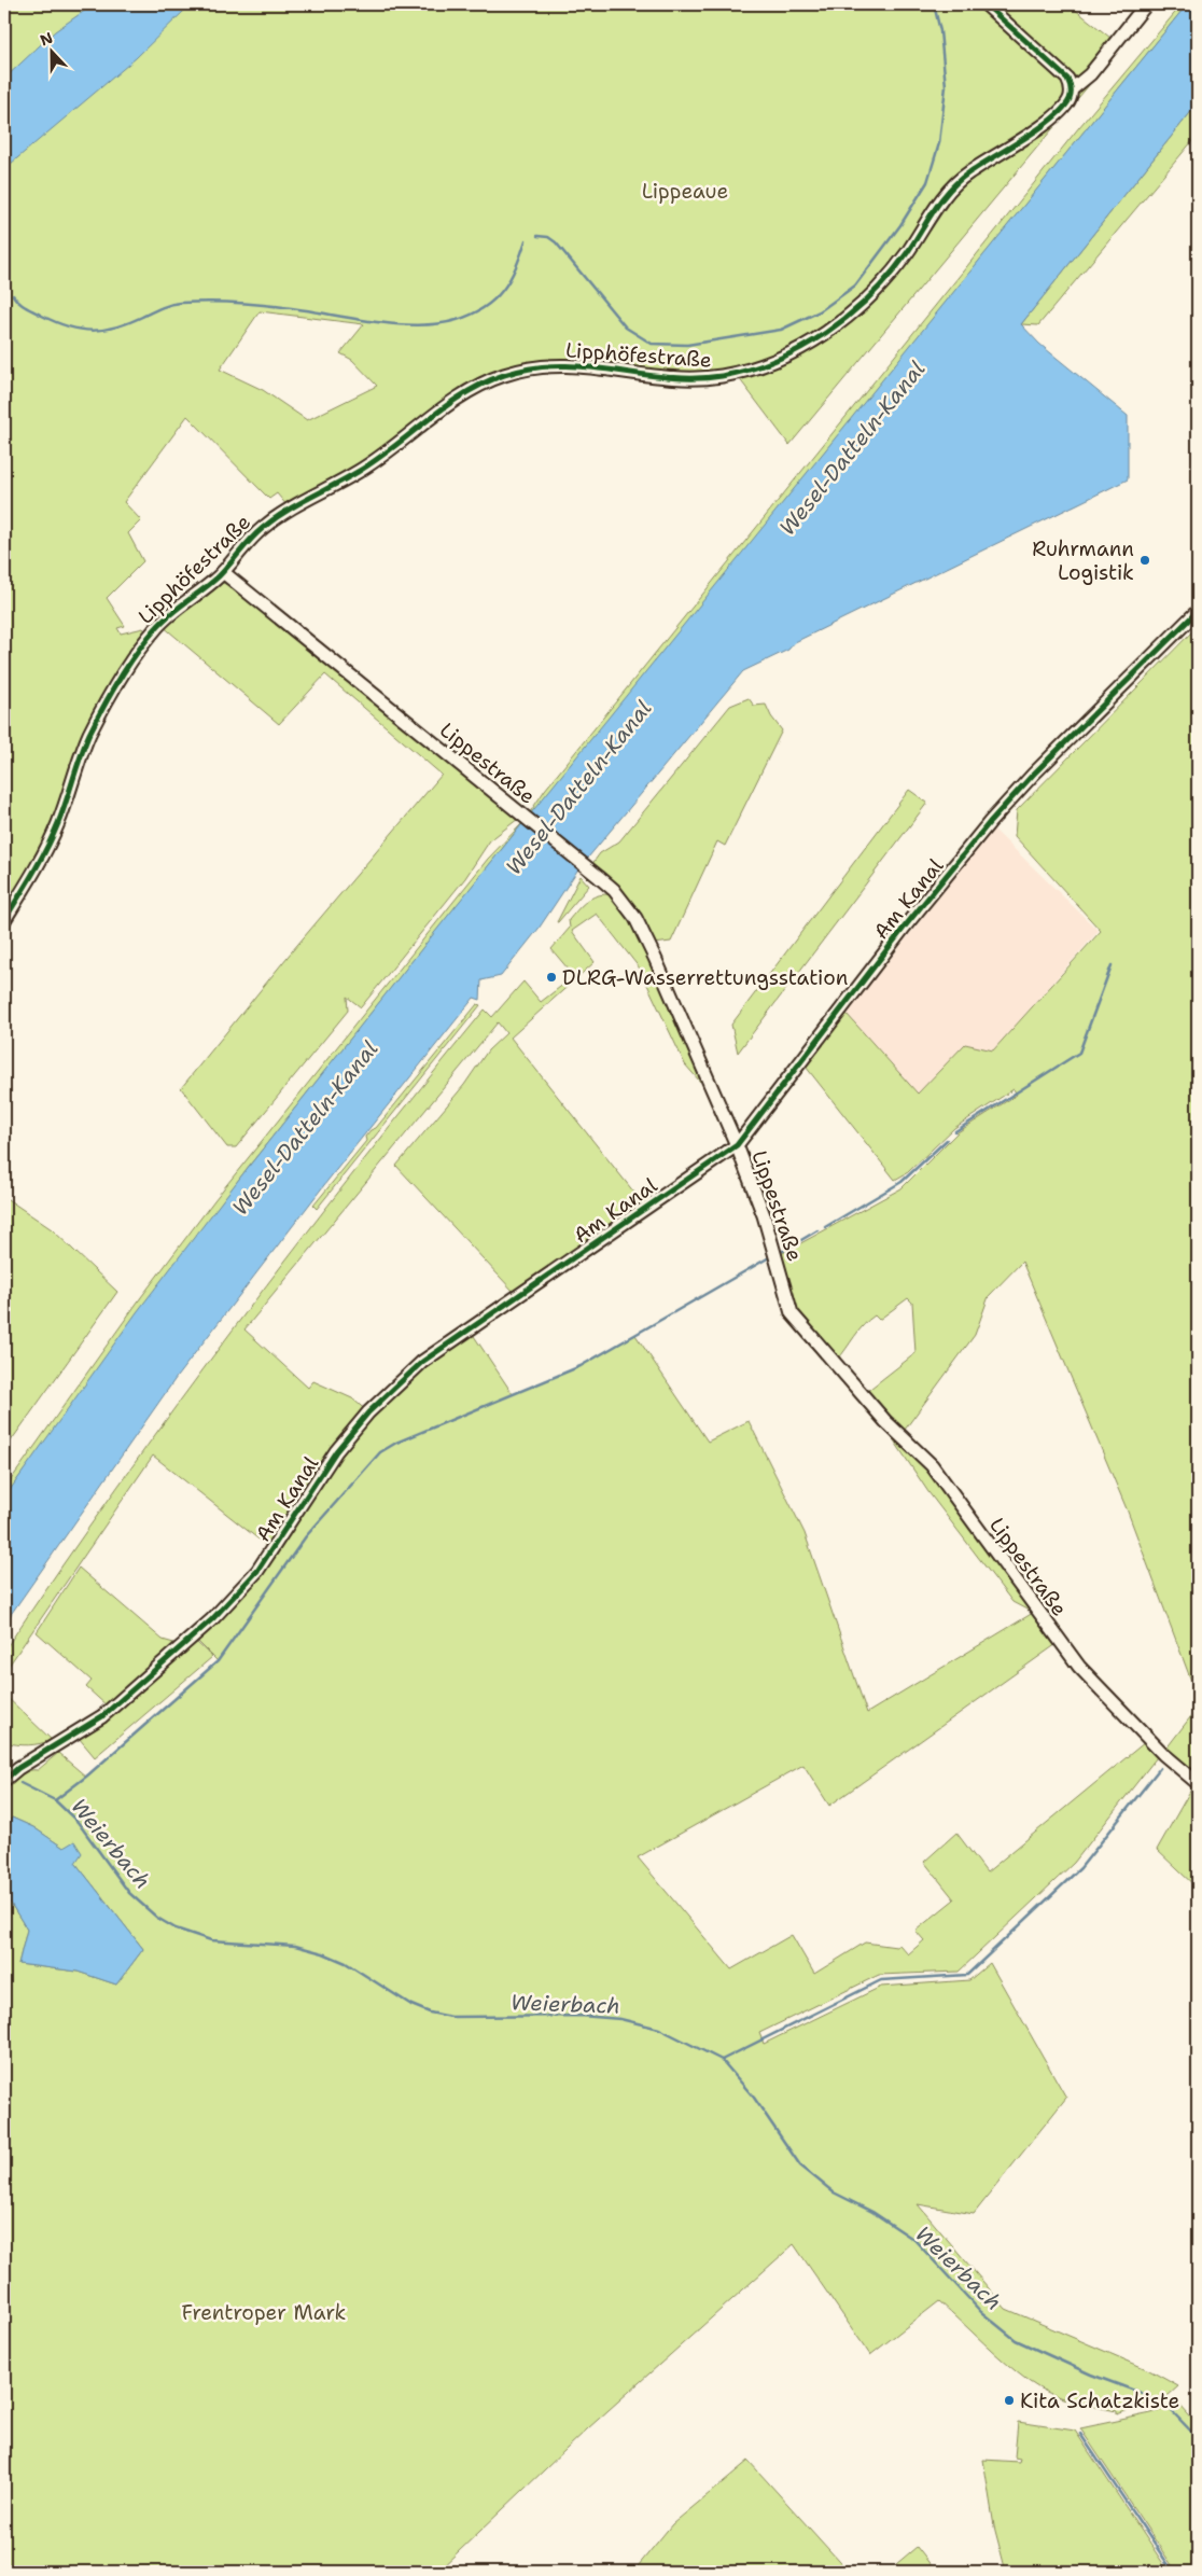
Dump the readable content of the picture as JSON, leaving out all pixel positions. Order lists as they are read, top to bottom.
{
  "streets": {
    "street": ["Lipphöfestraße", "Lippestraße", "Am Kanal"]
  },
  "crossings": [
    ["Lipphöfestraße", "Lippestraße"],
    ["Lippestraße", "Am Kanal"]
  ],
  "water": ["Wesel-Datteln-Kanal", "Weierbach"],
  "parks": ["Lippeaue", "Frentroper Mark"],
  "places": ["Ruhrmann Logistik", "DLRG-Wasserrettungsstation", "Kita Schatzkiste"],
  "north": "top"
}
